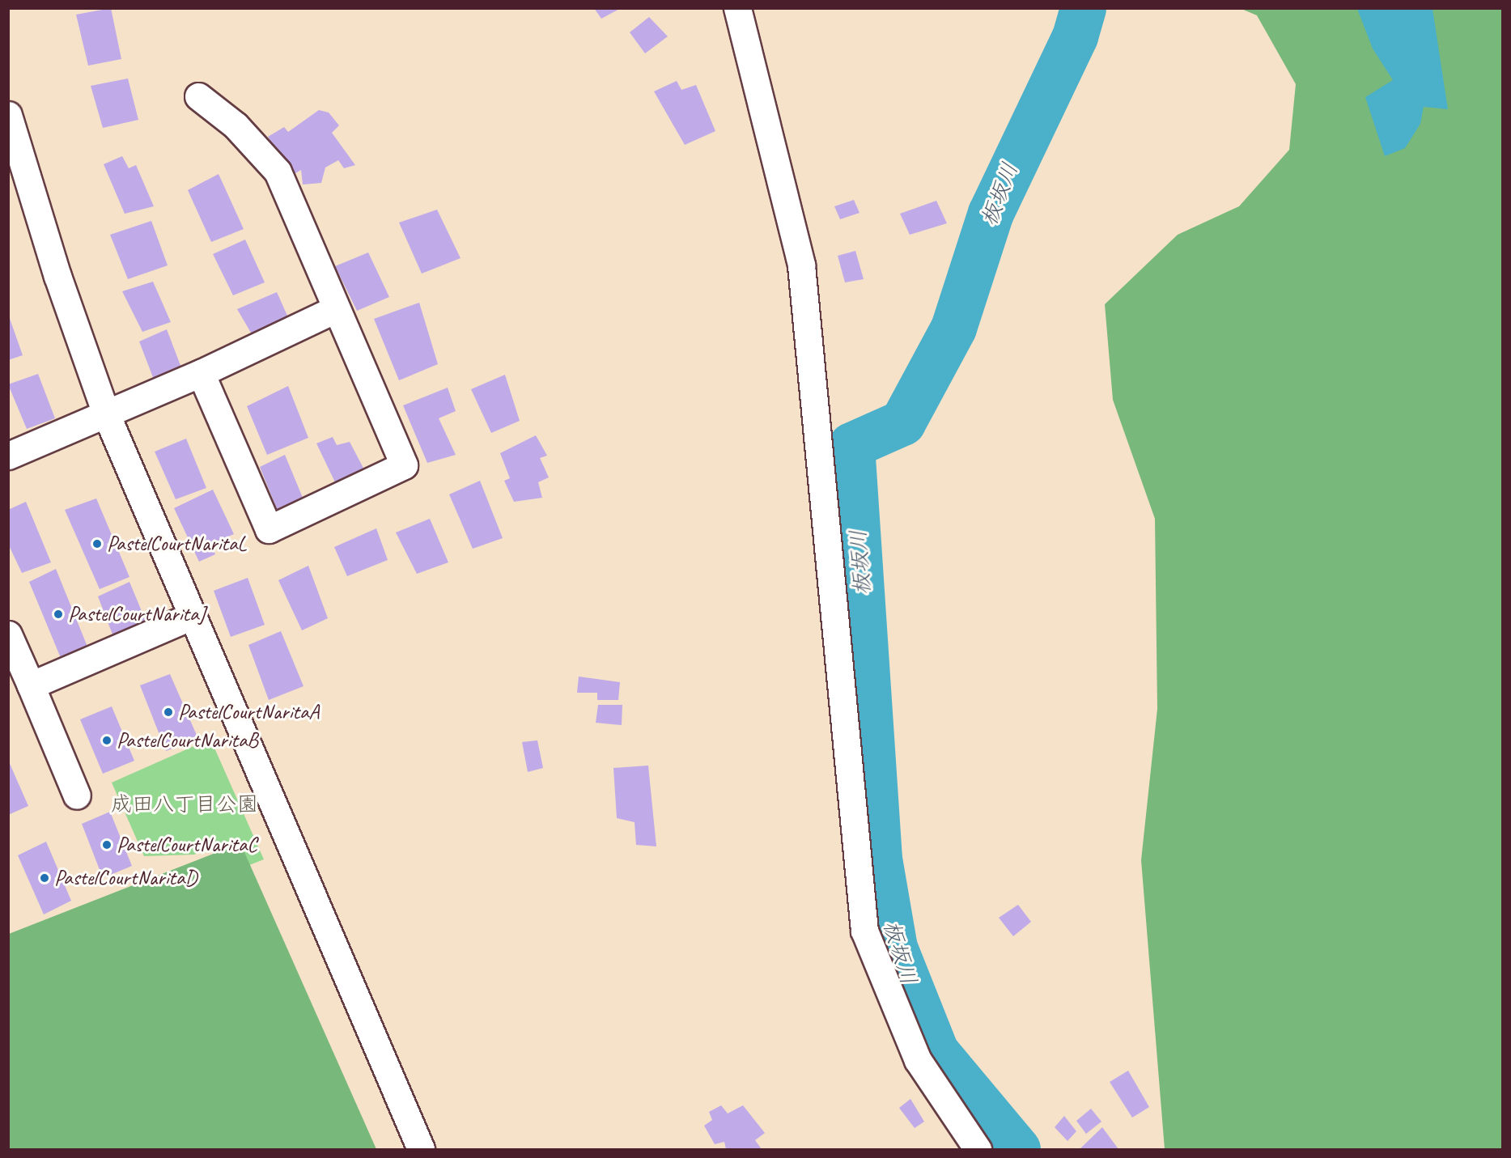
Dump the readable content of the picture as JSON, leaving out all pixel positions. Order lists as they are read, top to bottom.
{
  "water": ["板坂川"],
  "parks": ["成田八丁目公園"],
  "places": [
    "PastelCourtNaritaL",
    "PastelCourtNaritaJ",
    "PastelCourtNaritaA",
    "PastelCourtNaritaB",
    "PastelCourtNaritaC",
    "PastelCourtNaritaD"
  ]
}
